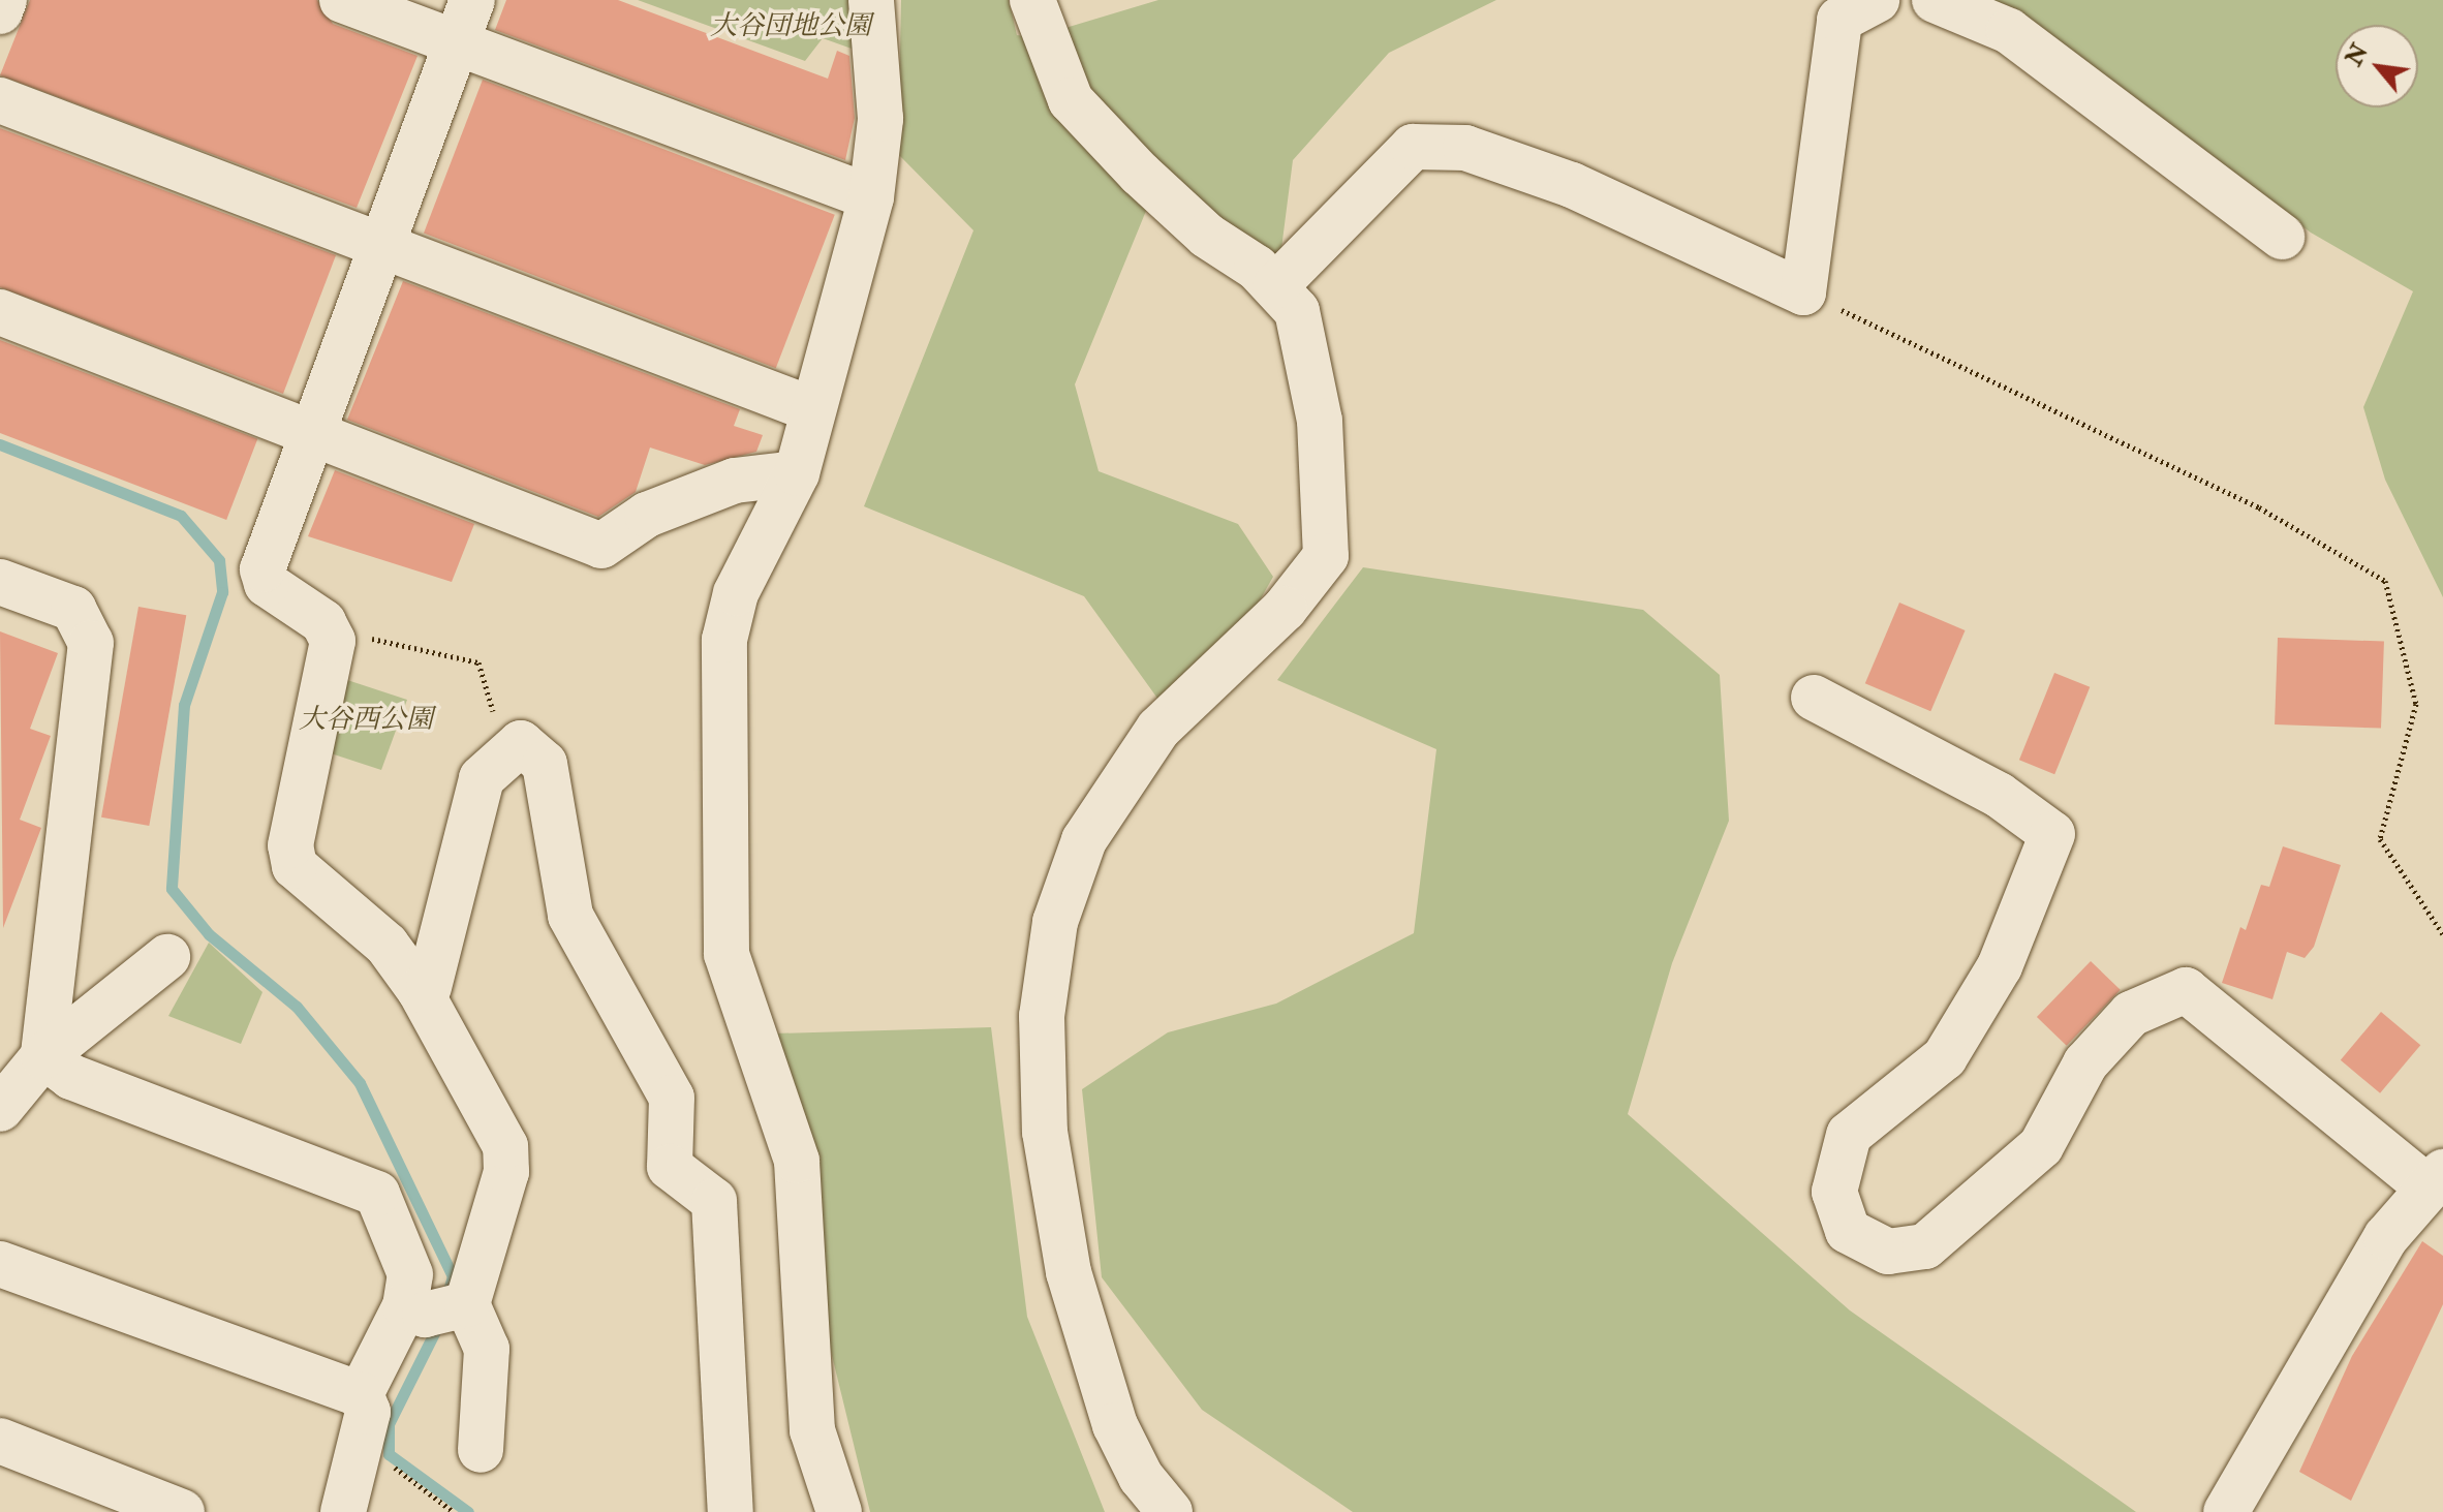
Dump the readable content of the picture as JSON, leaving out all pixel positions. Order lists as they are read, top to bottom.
{
  "parks": ["大谷団地公園", "大谷西公園"],
  "north": "top left"
}
